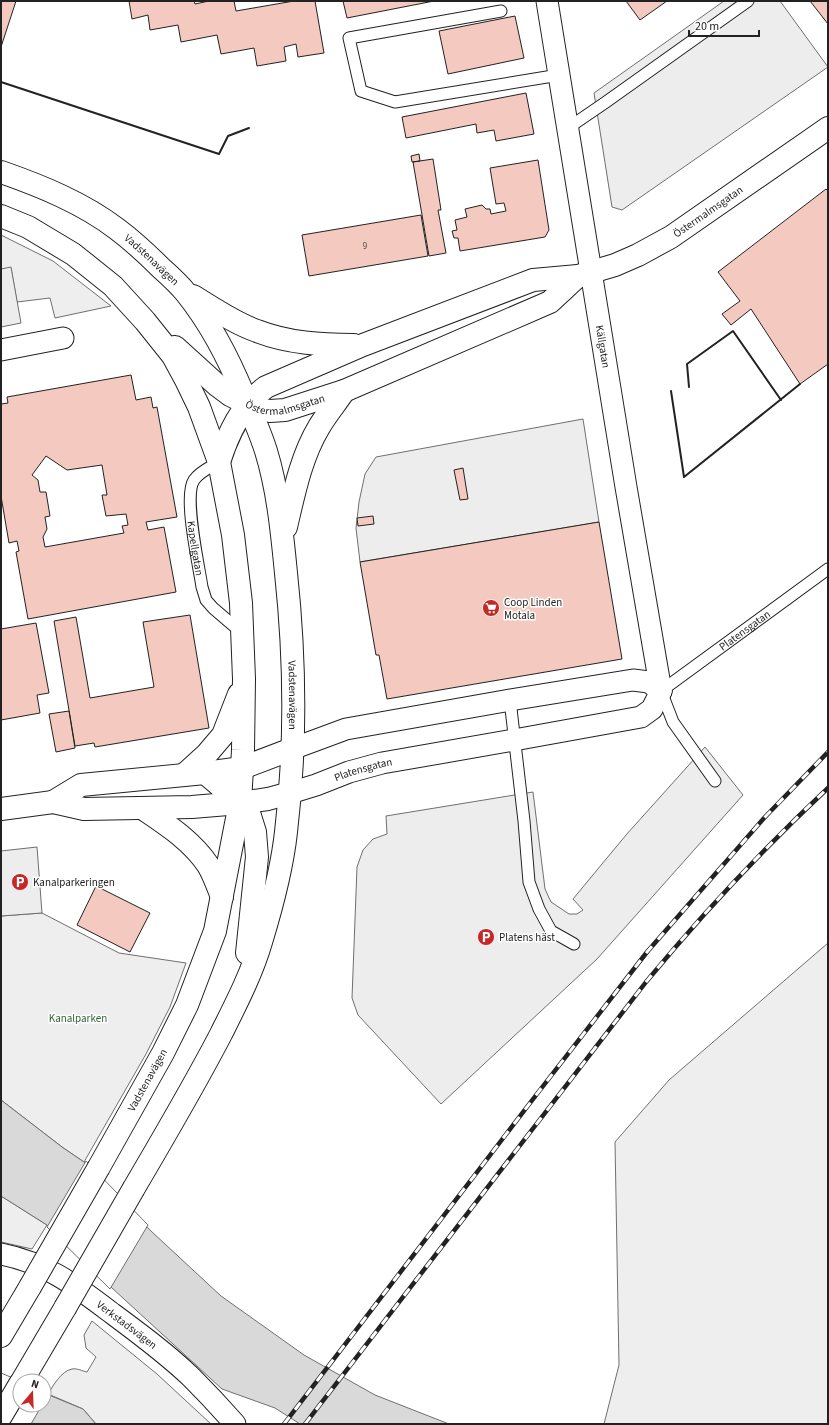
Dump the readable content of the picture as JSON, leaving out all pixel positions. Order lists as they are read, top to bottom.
{
  "streets": {
    "main road": ["Östermalmsgatan", "Vadstenavägen", "Platensgatan"],
    "street": ["Källgatan", "Verkstadsvägen"],
    "lane": ["Kapellgatan"]
  },
  "crossings": [
    ["Östermalmsgatan", "Vadstenavägen"],
    ["Östermalmsgatan", "Källgatan"],
    ["Vadstenavägen", "Kapellgatan"],
    ["Vadstenavägen", "Platensgatan"],
    ["Källgatan", "Platensgatan"]
  ],
  "parks": ["Kanalparken"],
  "places": {
    "supermarket": ["Coop Linden Motala"],
    "parking": ["Kanalparkeringen", "Platens häst"]
  },
  "house_numbers": ["9"],
  "scale_bar": "20 m",
  "north": "top"
}
